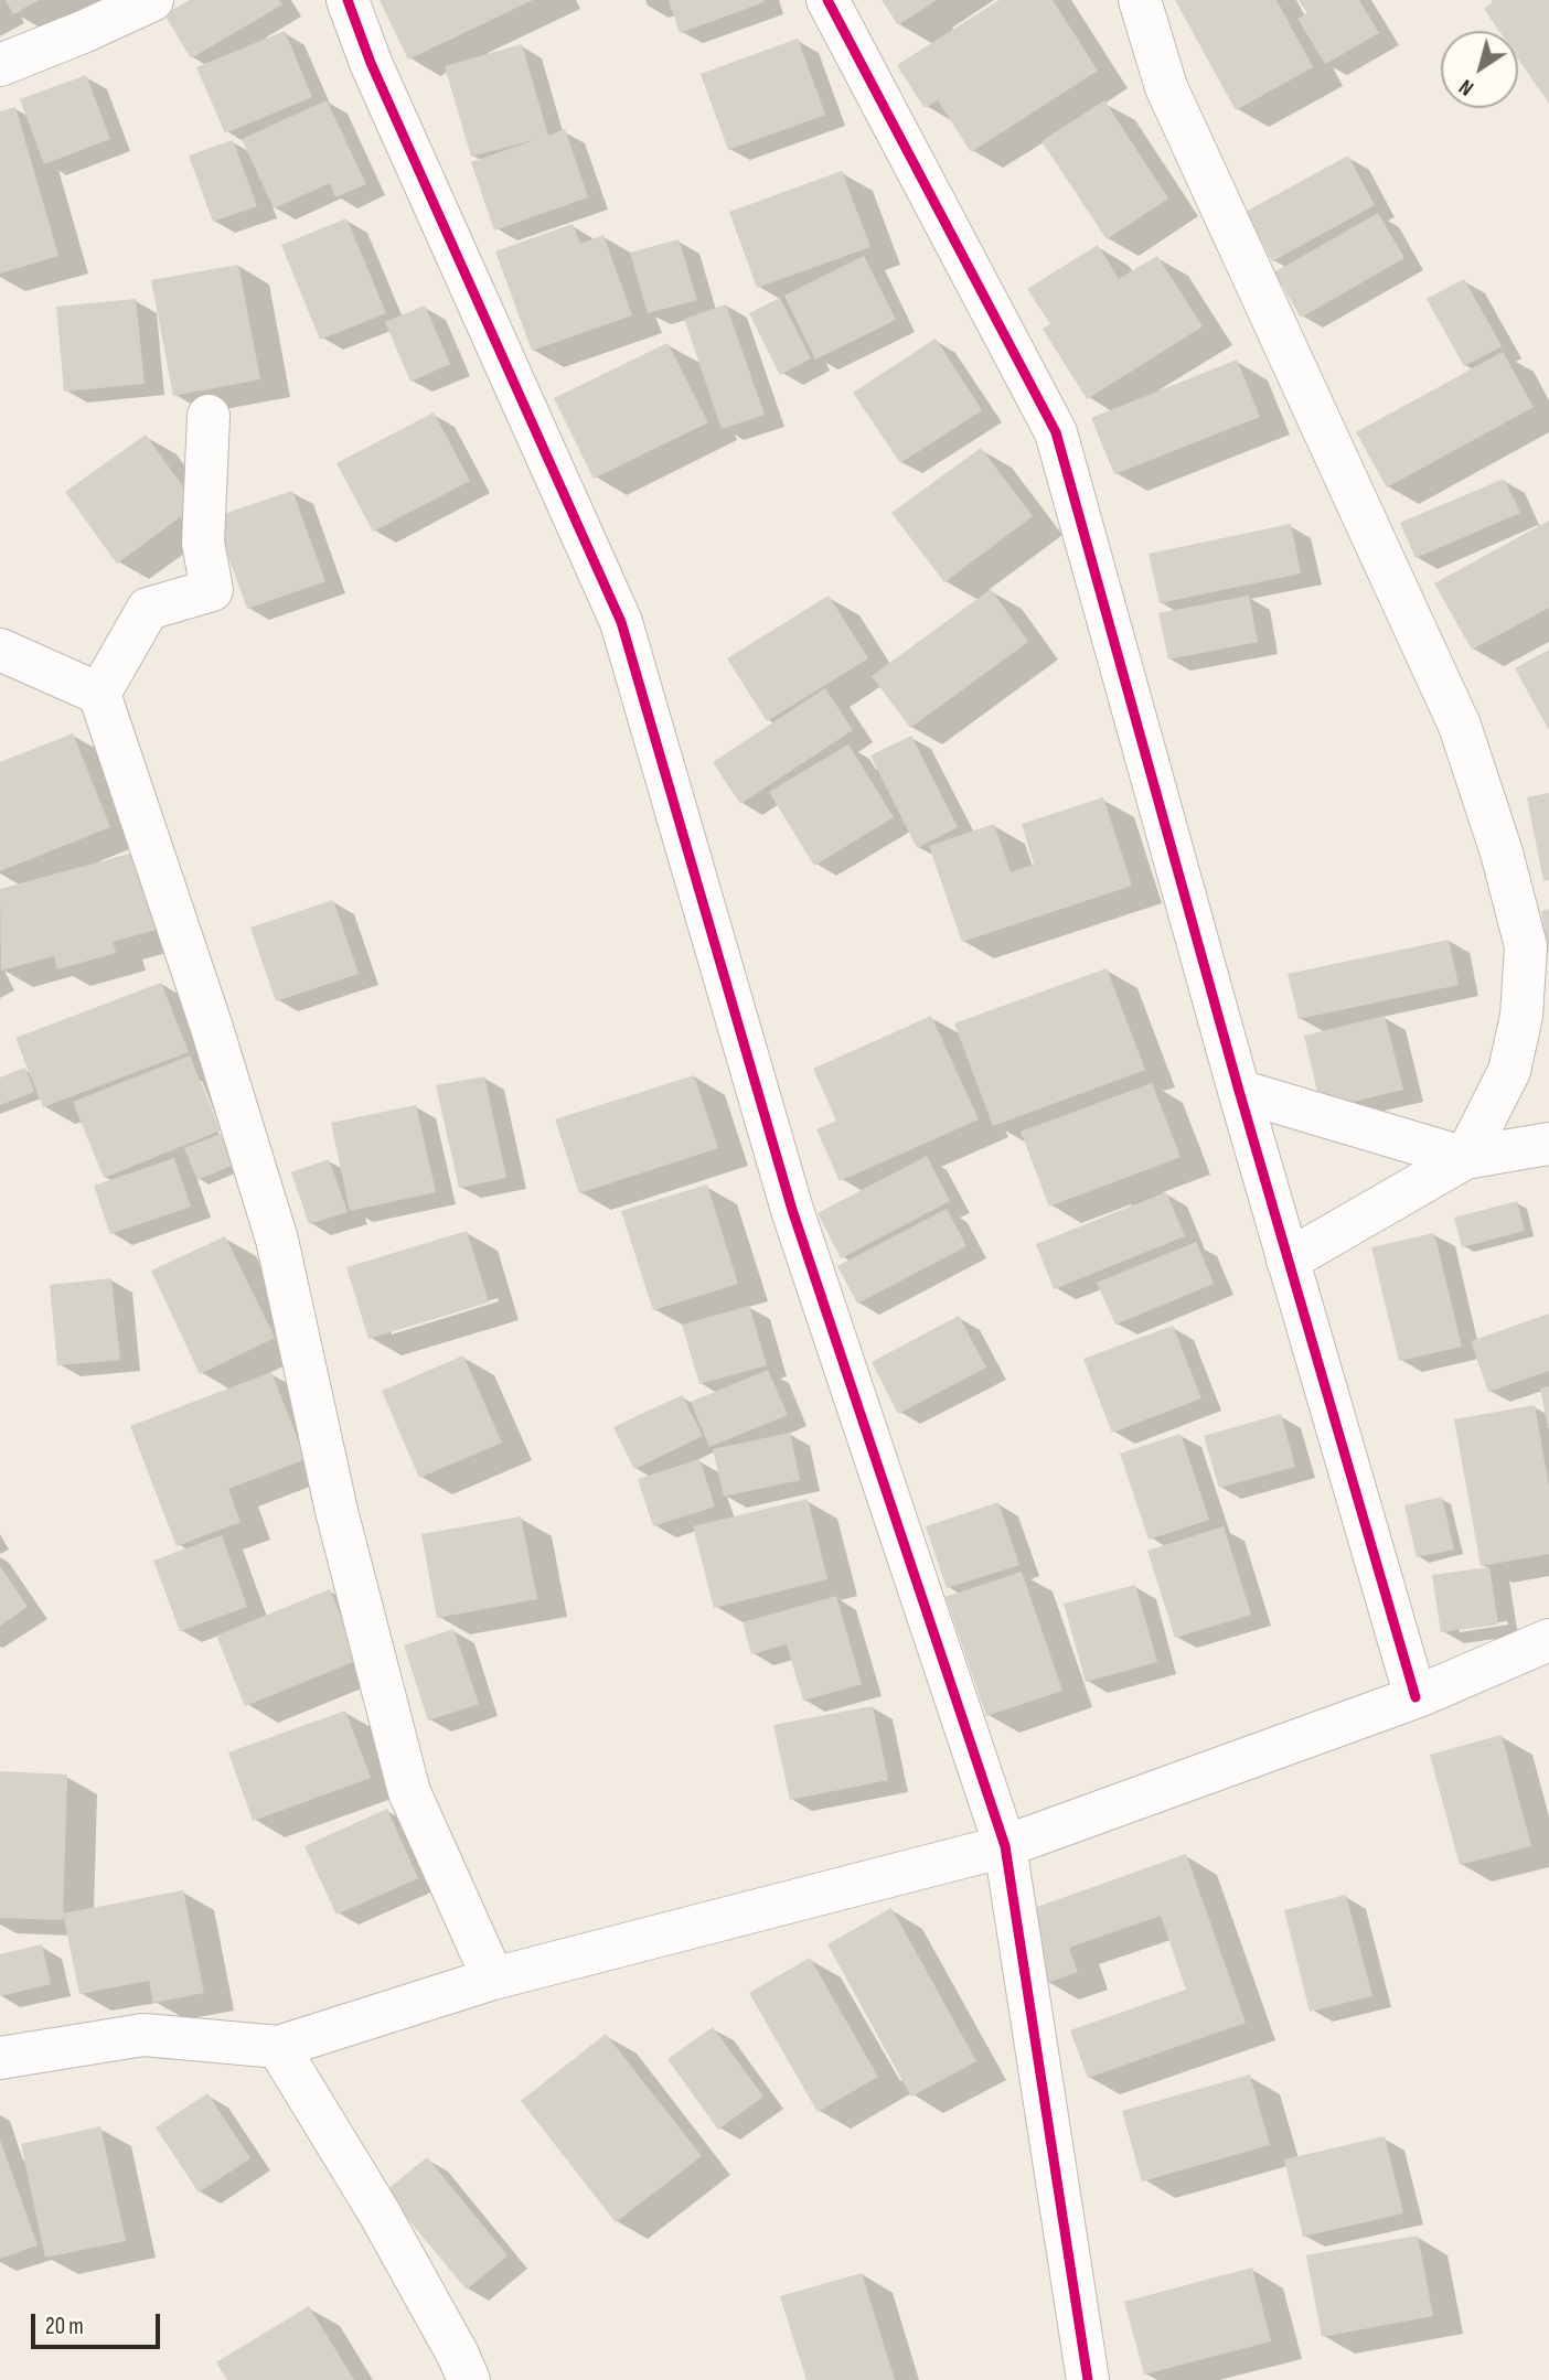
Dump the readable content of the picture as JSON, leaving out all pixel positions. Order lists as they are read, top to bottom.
{
  "scale_bar": "20 m",
  "north": "bottom left"
}
